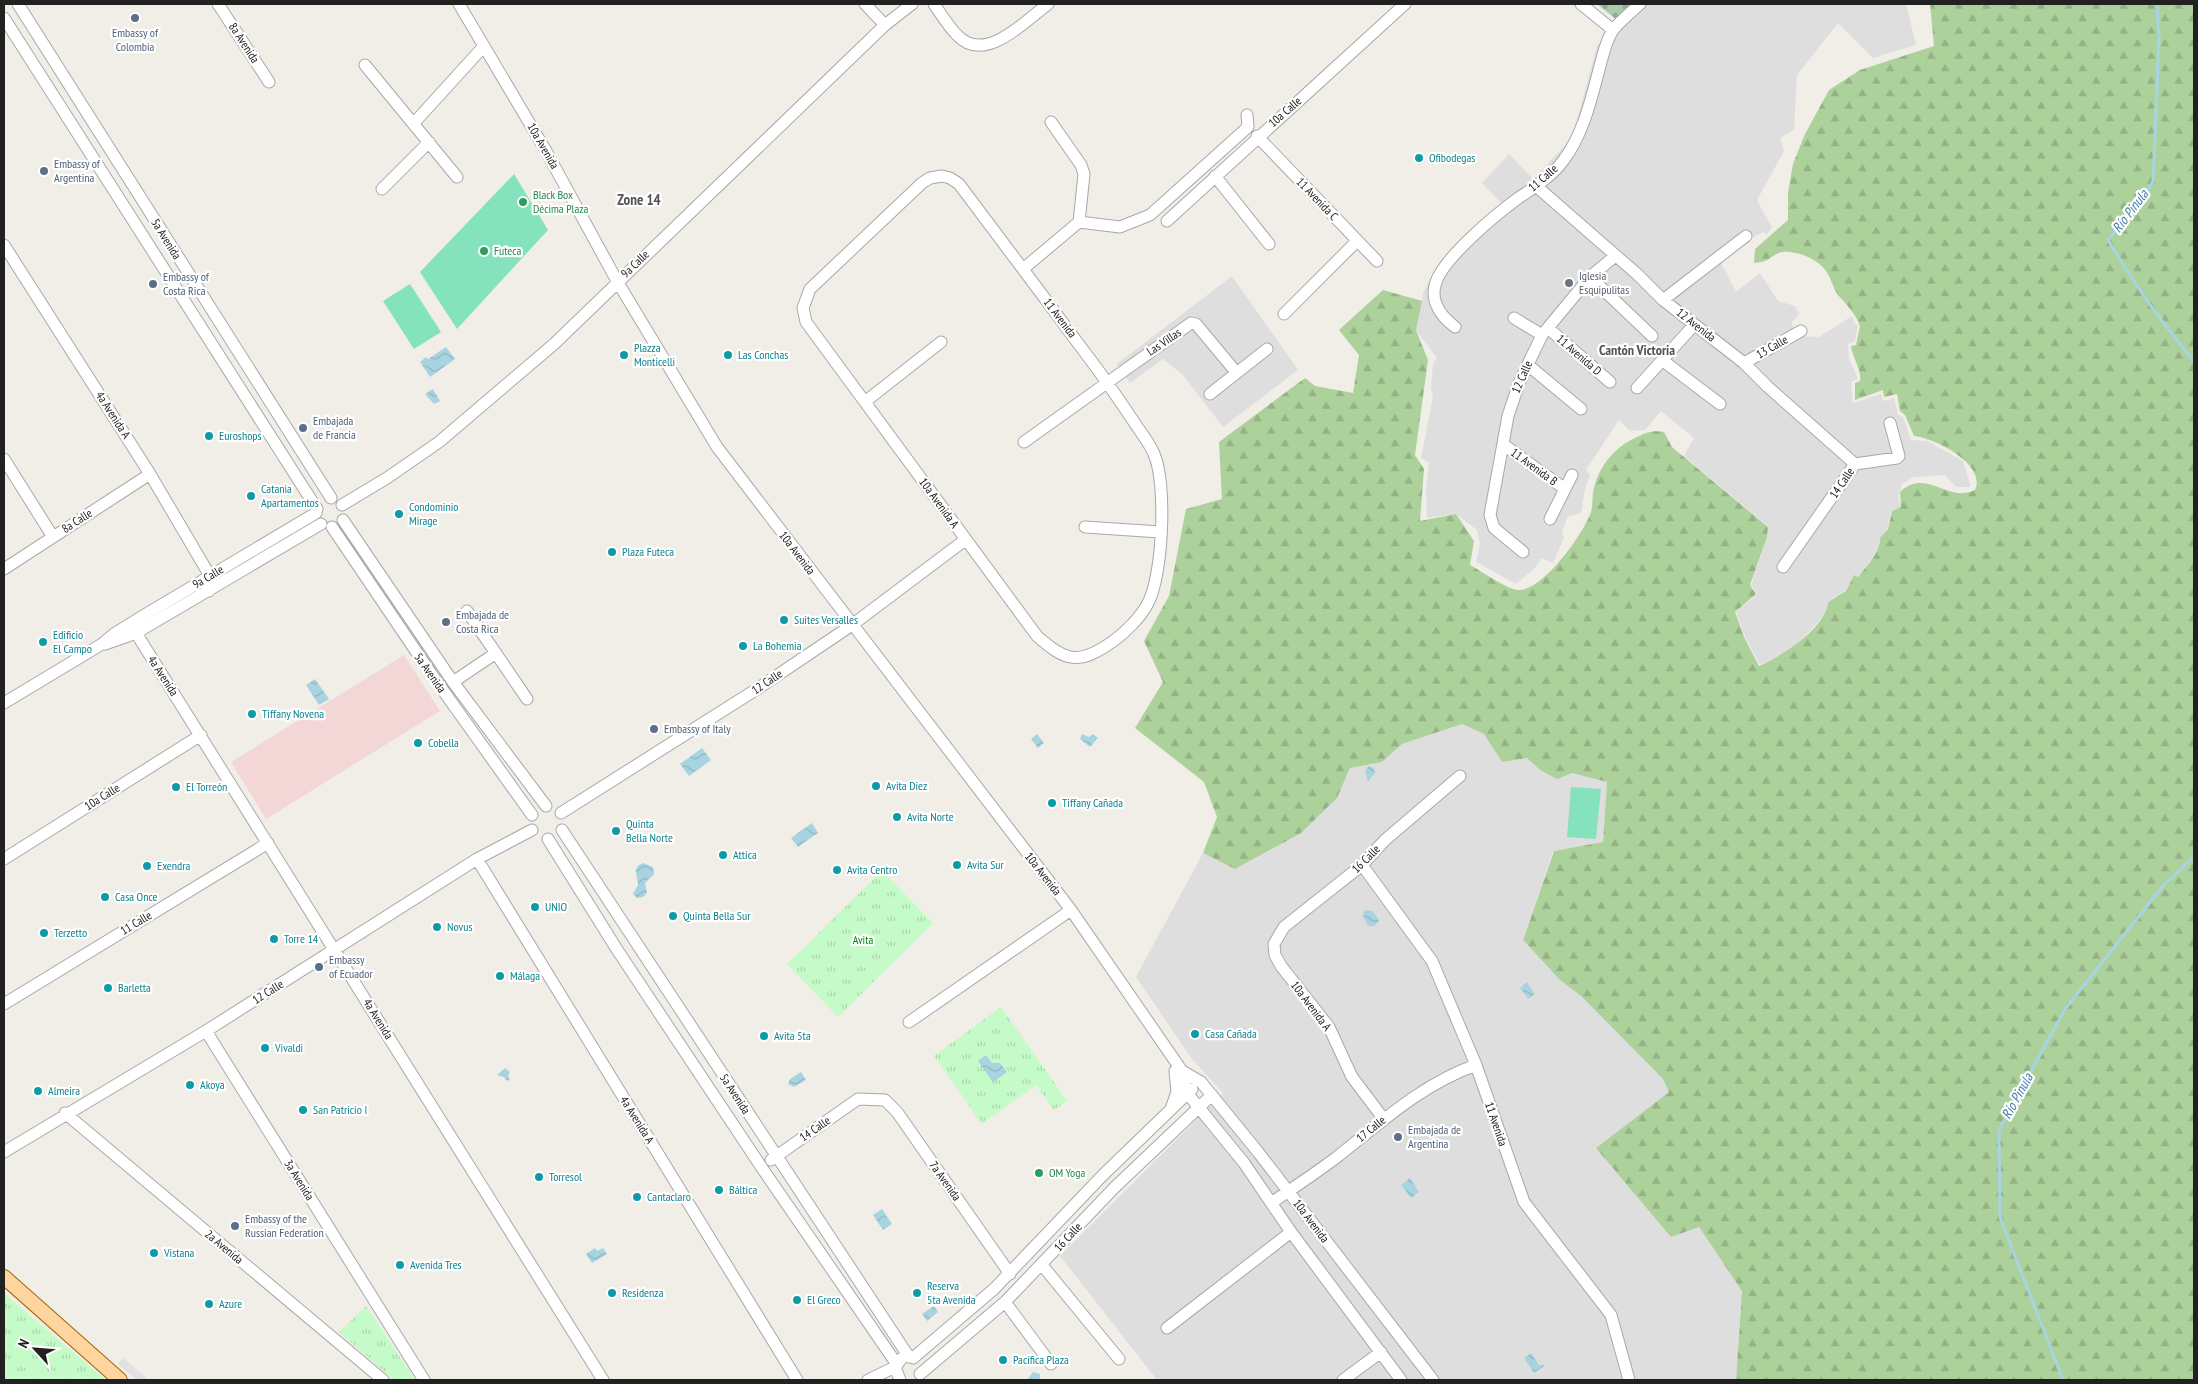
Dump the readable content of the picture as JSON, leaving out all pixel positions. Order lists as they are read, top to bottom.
{
  "streets": {
    "street": [
      "8a Avenida",
      "10a Calle",
      "10a Avenida",
      "11 Calle",
      "11 Avenida C",
      "5a Avenida",
      "9a Calle",
      "11 Avenida",
      "12 Avenida",
      "Las Villas",
      "13 Calle",
      "11 Avenida D",
      "12 Calle",
      "4a Avenida A",
      "11 Avenida B",
      "14 Calle",
      "10a Avenida A",
      "8a Calle",
      "4a Avenida",
      "16 Calle",
      "17 Calle",
      "3a Avenida",
      "7a Avenida",
      "2a Avenida"
    ]
  },
  "crossings": [
    ["10a Calle", "11 Avenida C"],
    ["10a Calle", "4a Avenida"],
    ["10a Avenida", "9a Calle"],
    ["10a Avenida", "12 Calle"],
    ["10a Avenida", "16 Calle"],
    ["10a Avenida", "17 Calle"],
    ["11 Calle", "12 Avenida"],
    ["11 Calle", "4a Avenida"],
    ["5a Avenida", "9a Calle"],
    ["5a Avenida", "12 Calle"],
    ["5a Avenida", "14 Calle"],
    ["5a Avenida", "16 Calle"],
    ["9a Calle", "4a Avenida A"],
    ["9a Calle", "4a Avenida"],
    ["11 Avenida", "Las Villas"],
    ["11 Avenida", "10a Avenida A"],
    ["11 Avenida", "16 Calle"],
    ["11 Avenida", "17 Calle"],
    ["12 Avenida", "13 Calle"],
    ["12 Avenida", "12 Calle"],
    ["12 Avenida", "14 Calle"],
    ["11 Avenida D", "12 Calle"],
    ["12 Calle", "4a Avenida A"],
    ["12 Calle", "11 Avenida B"],
    ["12 Calle", "10a Avenida A"],
    ["12 Calle", "4a Avenida"],
    ["12 Calle", "3a Avenida"],
    ["12 Calle", "2a Avenida"],
    ["4a Avenida A", "8a Calle"],
    ["14 Calle", "7a Avenida"],
    ["10a Avenida A", "16 Calle"],
    ["10a Avenida A", "17 Calle"],
    ["16 Calle", "7a Avenida"]
  ],
  "districts": ["Zone 14", "Cantón Victoria"],
  "water": ["Río Pinula"],
  "parks": ["Avita"],
  "places": [
    "Embassy of Colombia",
    "Ofibodegas",
    "Embassy of Argentina",
    "Black Box Décima Plaza",
    "Futeca",
    "Iglesia Esquipulitas",
    "Embassy of Costa Rica",
    "Plazza Monticelli",
    "Las Conchas",
    "Embajada de Francia",
    "Euroshops",
    "Catania Apartamentos",
    "Condominio Mirage",
    "Plaza Futeca",
    "Suites Versalles",
    "Embajada de Costa Rica",
    "Edificio El Campo",
    "La Bohemia",
    "Tiffany Novena",
    "Embassy of Italy",
    "Cobella",
    "Avita Diez",
    "El Torreón",
    "Tiffany Cañada",
    "Avita Norte",
    "Quinta Bella Norte",
    "Attica",
    "Avita Sur",
    "Exendra",
    "Avita Centro",
    "Casa Once",
    "UNIO",
    "Quinta Bella Sur",
    "Novus",
    "Terzetto",
    "Torre 14",
    "Embassy of Ecuador",
    "Málaga",
    "Barletta",
    "Casa Cañada",
    "Avita 5ta",
    "Vivaldi",
    "Akoya",
    "Almeira",
    "San Patricio I",
    "Embajada de Argentina",
    "OM Yoga",
    "Torresol",
    "Báltica",
    "Cantaclaro",
    "Embassy of the Russian Federation",
    "Vistana",
    "Avenida Tres",
    "Residenza",
    "Reserva 5ta Avenida",
    "El Greco",
    "Azure",
    "Pacífica Plaza"
  ],
  "north": "top left"
}
